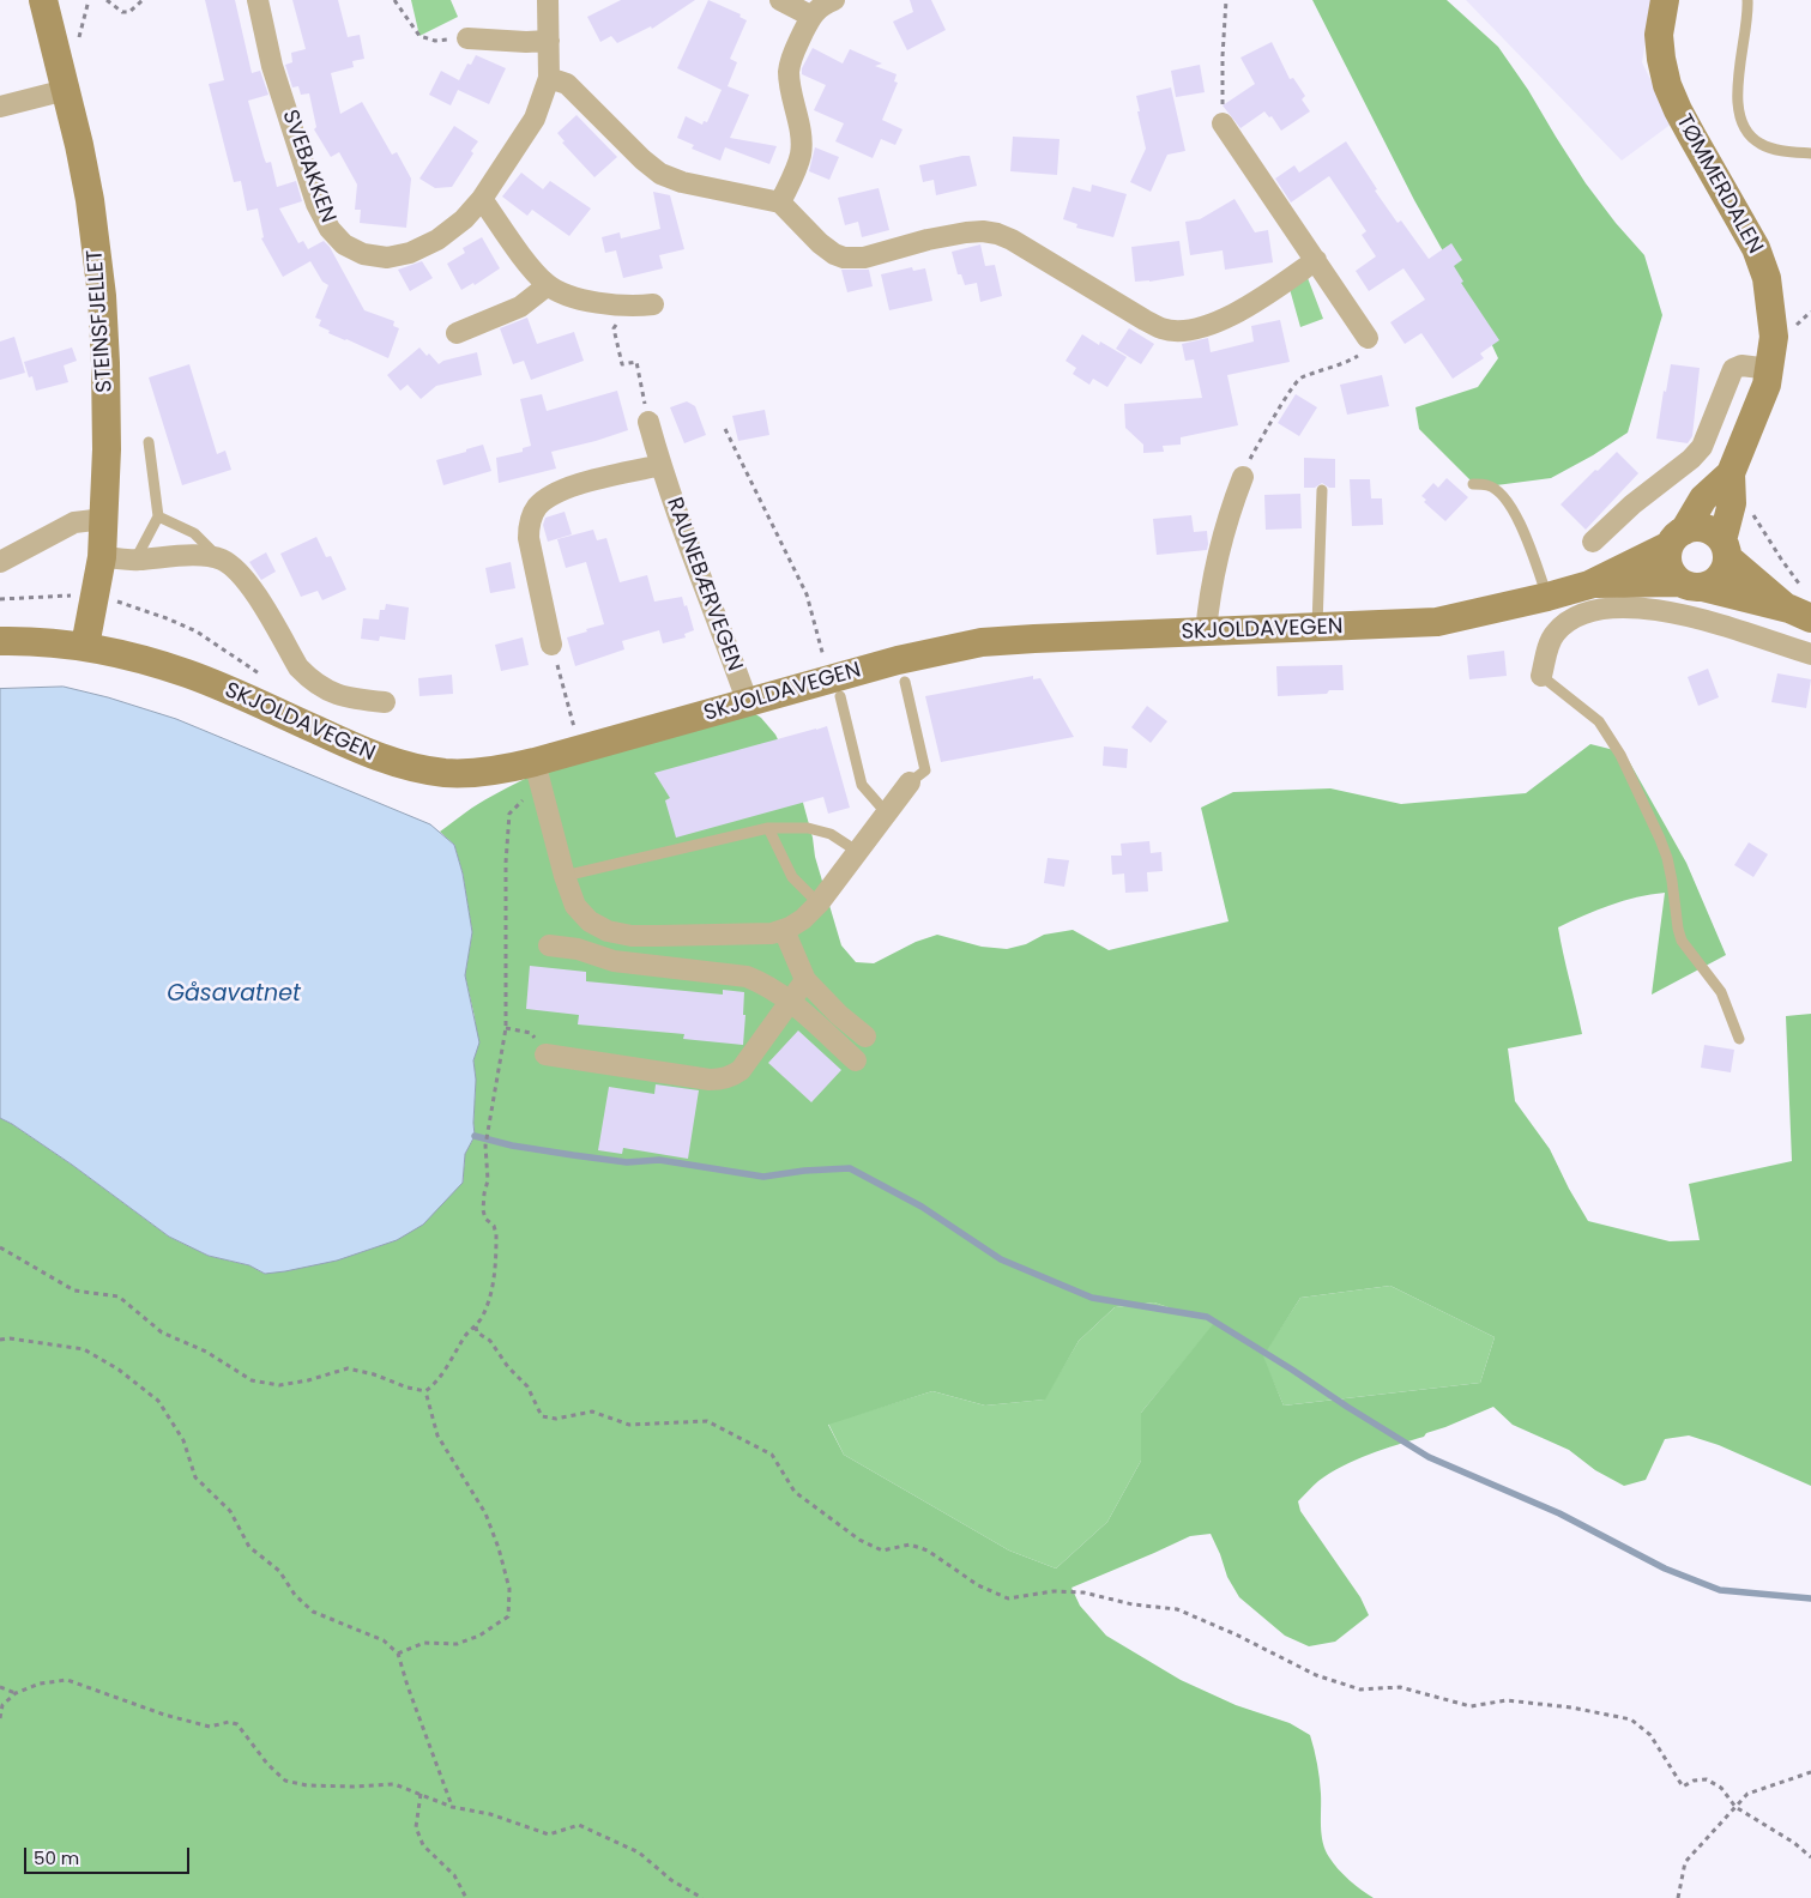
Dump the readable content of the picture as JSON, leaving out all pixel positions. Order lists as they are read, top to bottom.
{
  "streets": {
    "main road": ["TØMMERDALEN", "STEINSFJELLET", "SKJOLDAVEGEN"],
    "street": ["SVEBAKKEN", "RAUNEBÆRVEGEN"]
  },
  "crossings": [
    ["TØMMERDALEN", "SKJOLDAVEGEN"],
    ["STEINSFJELLET", "SKJOLDAVEGEN"],
    ["RAUNEBÆRVEGEN", "SKJOLDAVEGEN"]
  ],
  "water": ["Gåsavatnet"],
  "scale_bar": "50 m"
}
